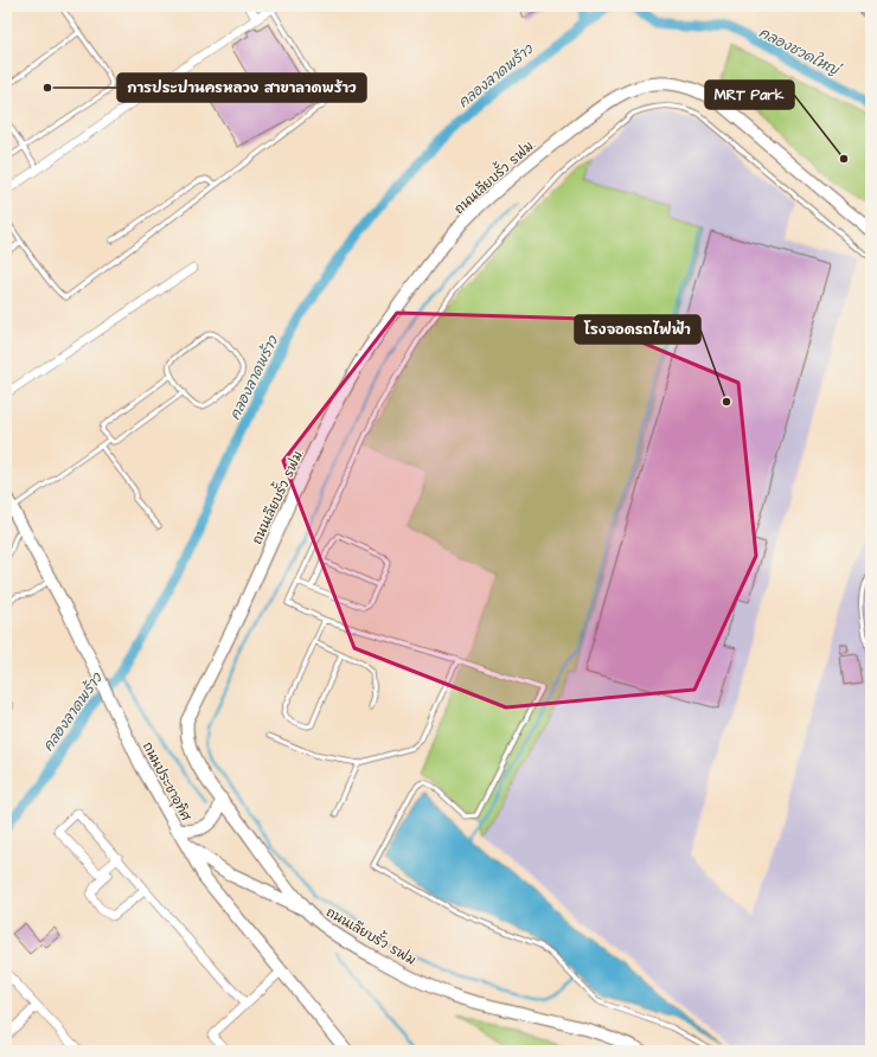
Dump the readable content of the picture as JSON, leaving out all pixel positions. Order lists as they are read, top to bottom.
{
  "streets": {
    "street": ["ถนนเลียบรั้ว รฟม.", "ถนนประชาอุทิศ"]
  },
  "water": ["คลองชวดใหญ่", "คลองลาดพร้าว"],
  "places": ["การประปานครหลวง สาขาลาดพร้าว", "MRT Park", "โรงจอดรถไฟฟ้า"]
}
